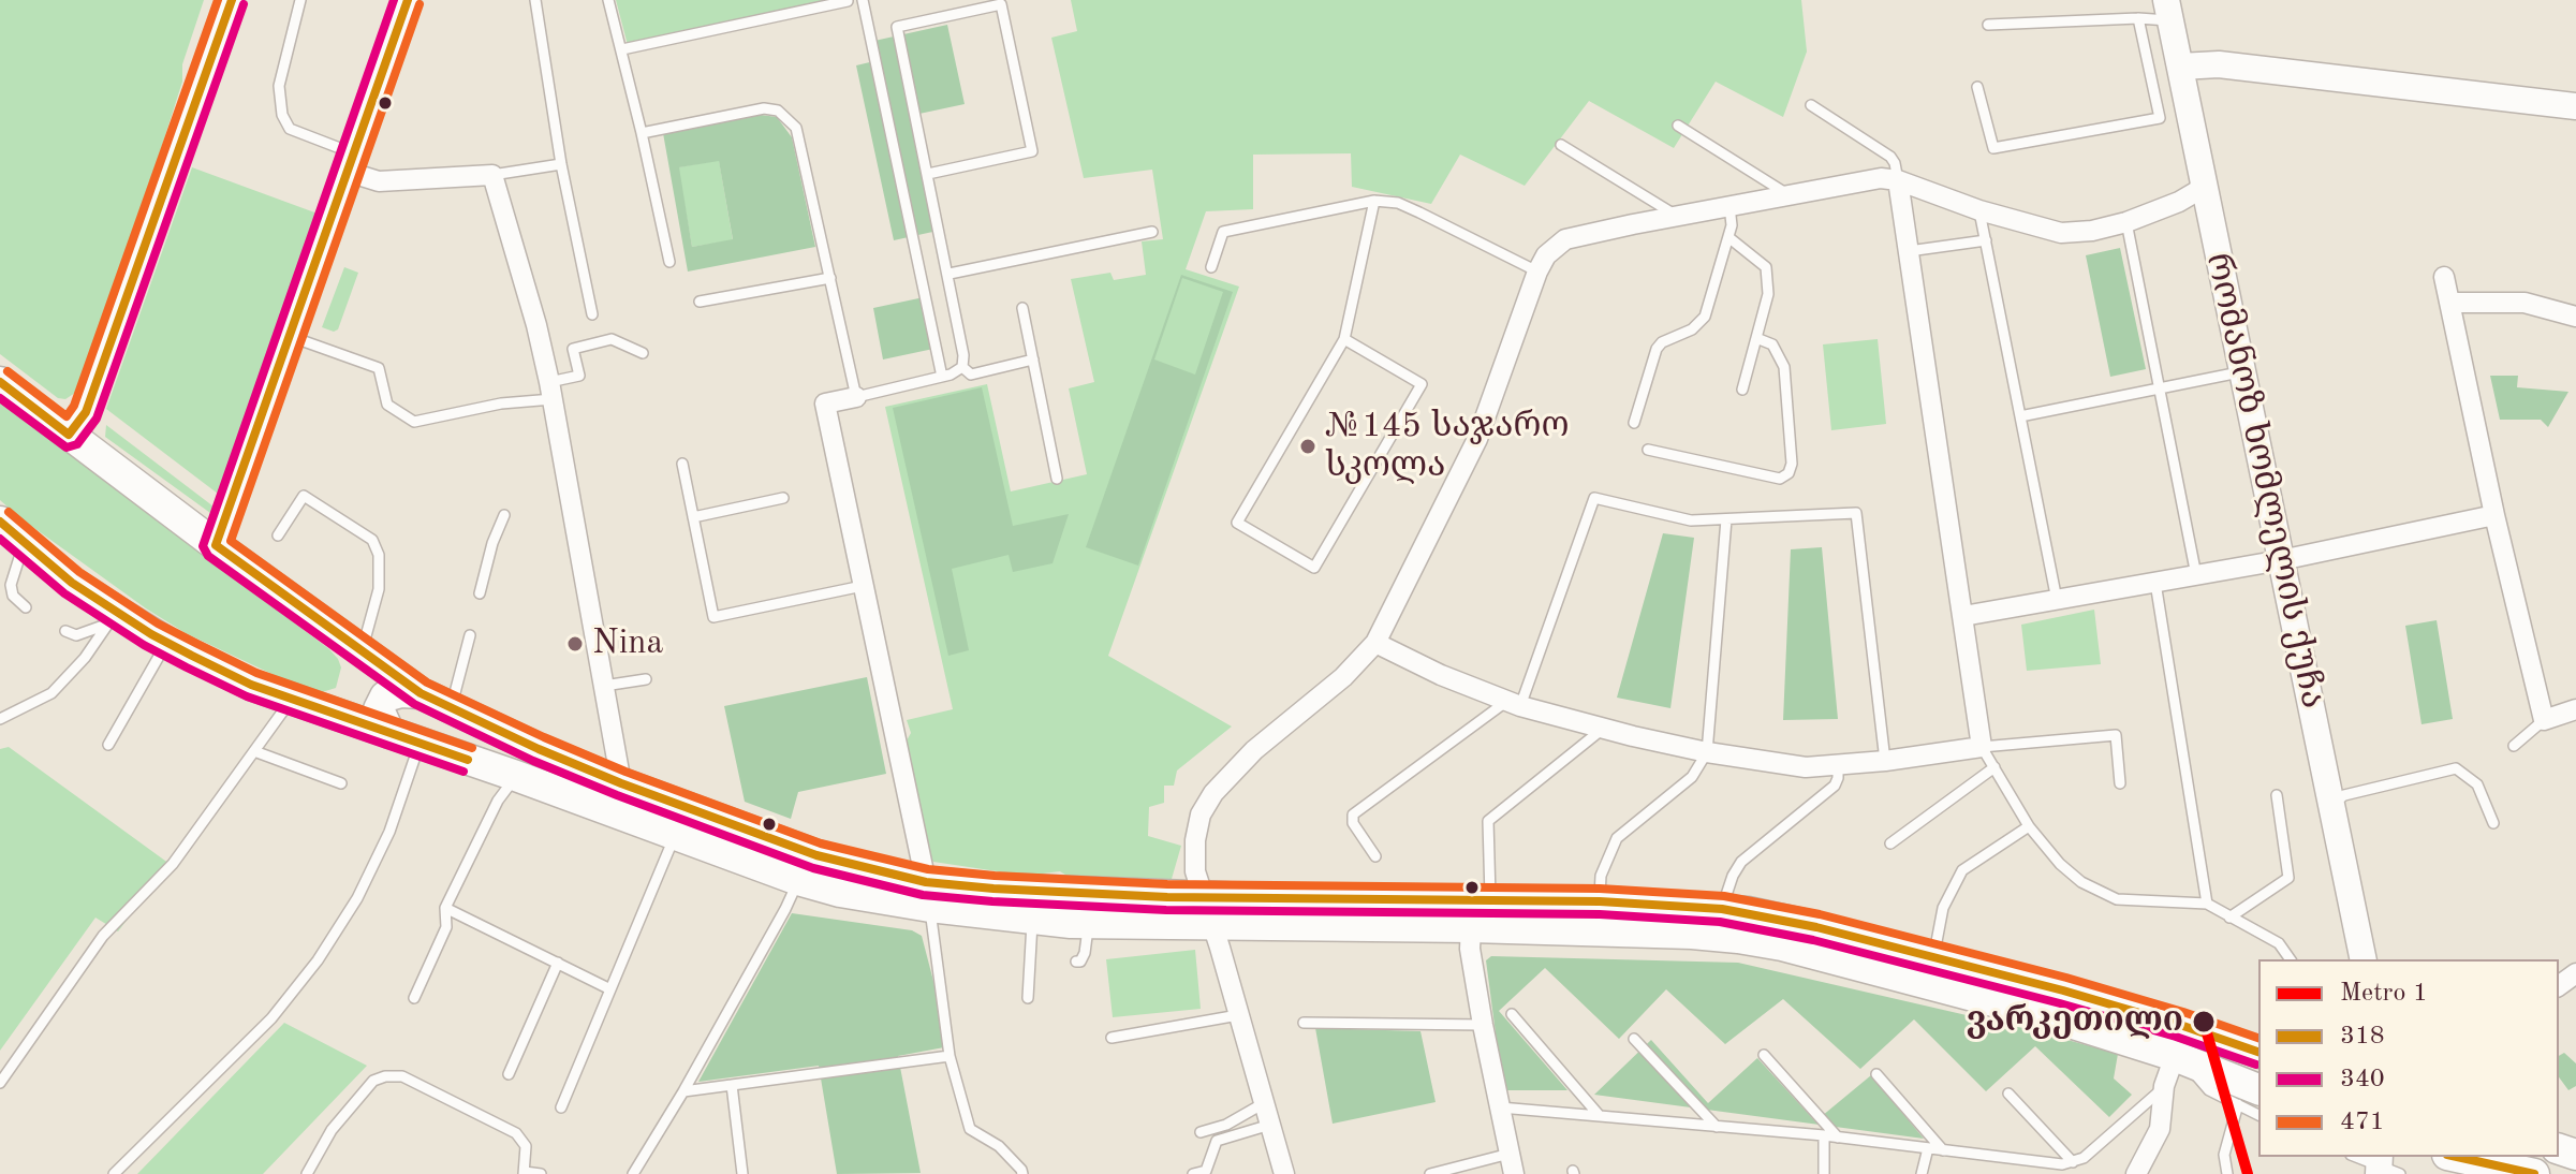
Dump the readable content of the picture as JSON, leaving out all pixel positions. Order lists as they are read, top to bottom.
{
  "streets": {
    "street": ["რომანოზ ხომლელის ქუჩა"]
  },
  "places": ["№145 საჯარო სკოლა", "Nina", "ვარკეთილი"],
  "lines": [
    "transit line 318",
    "transit line 340",
    "transit line 471",
    "metro line 1"
  ],
  "legend": [
    "Metro 1",
    "318",
    "340",
    "471"
  ]
}
